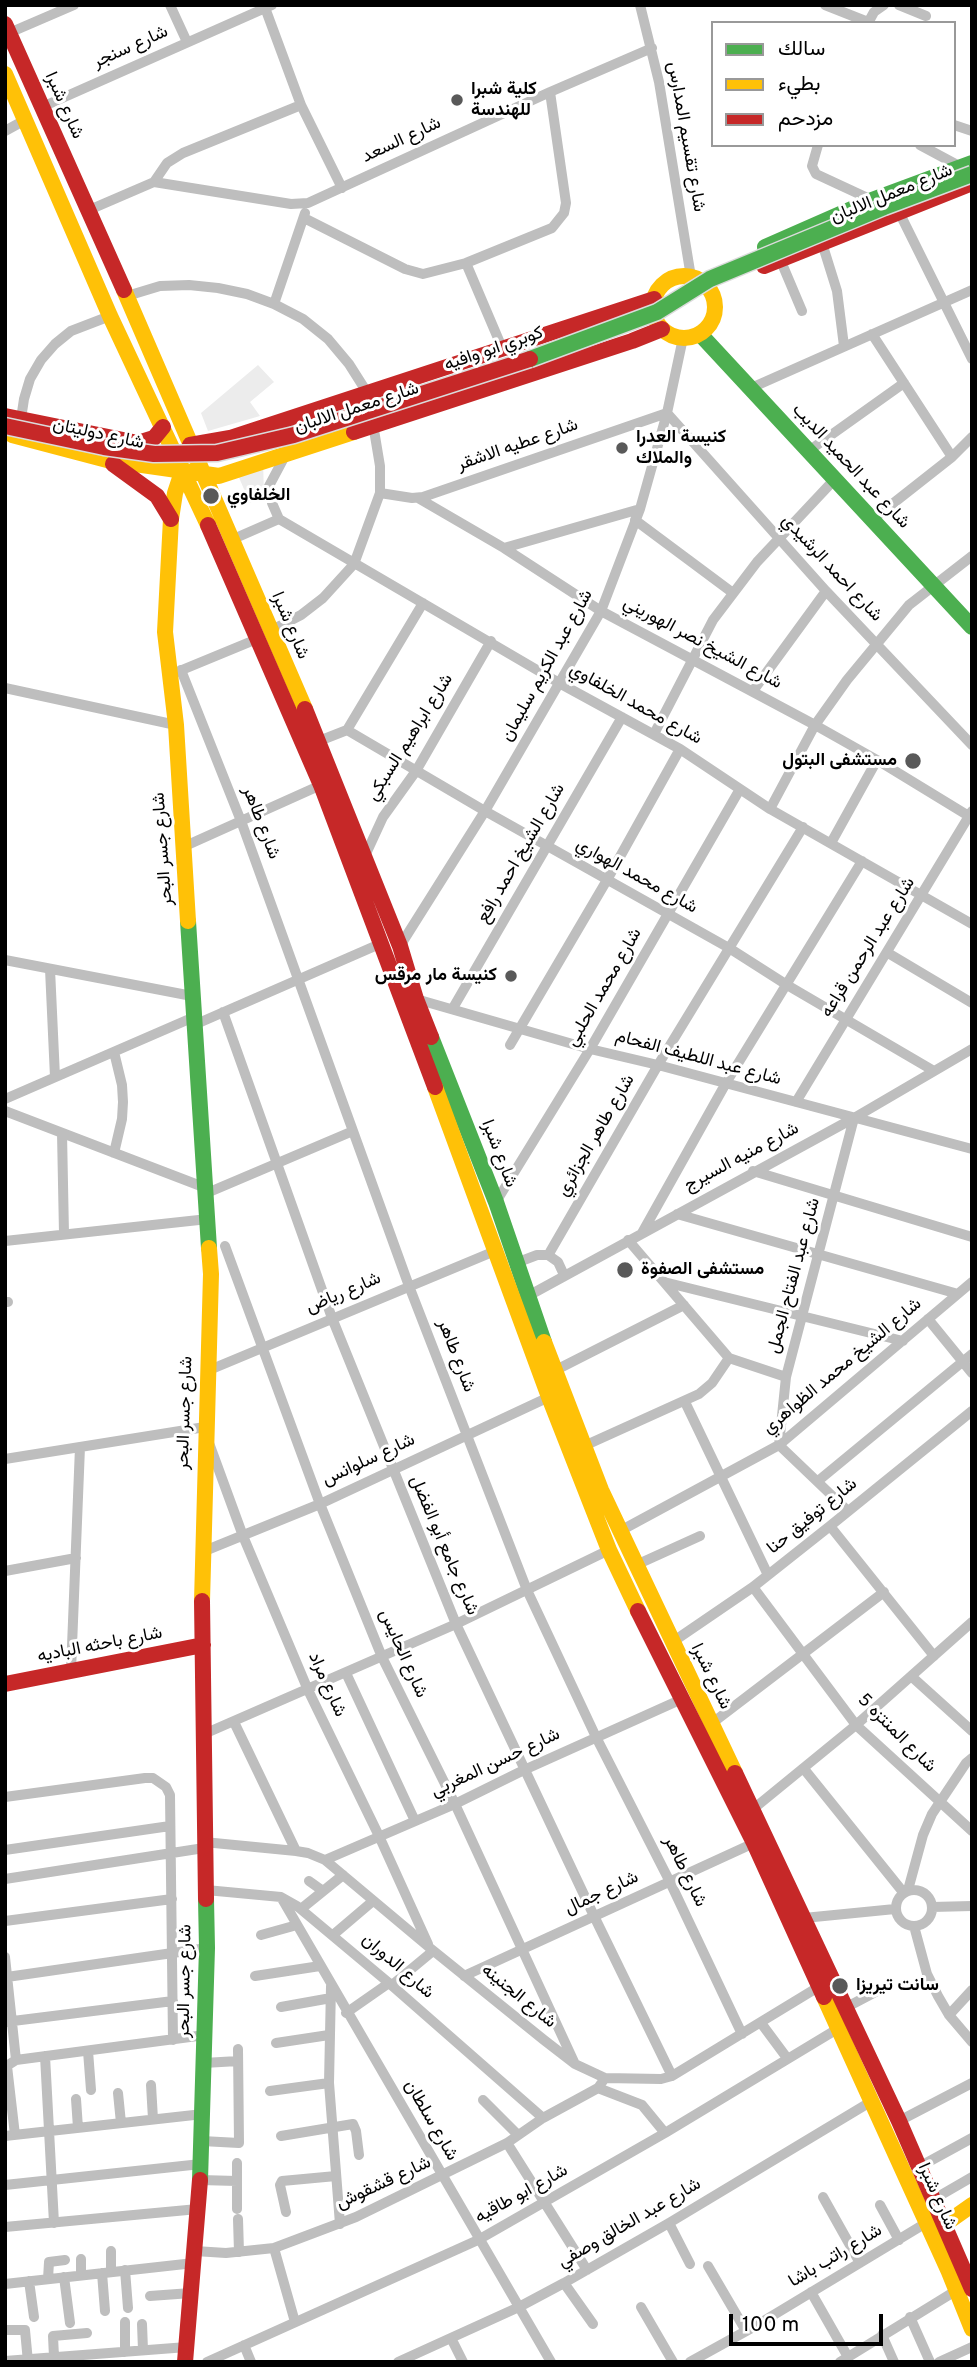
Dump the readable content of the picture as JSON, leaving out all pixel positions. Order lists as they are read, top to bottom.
{
  "streets": {
    "main road": [
      "شارع شبرا",
      "شارع معمل الالبان",
      "كوبري ابو وافيه",
      "شارع دوليتان",
      "شارع عبد الحميد الديب",
      "شارع جسر البحر",
      "شارع باحثه الباديه"
    ],
    "street": [
      "شارع سنجر",
      "شارع تقسيم المدارس",
      "شارع السعد",
      "شارع عطيه الاشقر",
      "شارع احمد الرشيدي",
      "شارع الشيخ نصر الهوريني",
      "شارع عبد الكريم سليمان",
      "شارع محمد الخلفاوي",
      "شارع ابراهيم السبكي",
      "شارع طاهر",
      "شارع الشيخ احمد رافع",
      "شارع محمد الهواري",
      "شارع عبد الرحمن قراعه",
      "شارع محمد الحلبي",
      "شارع عبد اللطيف الفحام",
      "شارع طاهر الجزائري",
      "شارع منيه السيرج",
      "شارع عبد الفتاح الجمل",
      "شارع رياض",
      "شارع الشيخ محمد الظواهري",
      "شارع سلوانس",
      "شارع توفيق حنا",
      "شارع جامع أبو الفضل",
      "شارع الحايس",
      "شارع مراد",
      "شارع المنتزه 5",
      "شارع حسن المغربي",
      "شارع جمال",
      "شارع الدوران",
      "شارع الجنينه",
      "شارع سلطان",
      "شارع قشقوش",
      "شارع ابو طاقيه",
      "شارع عبد الخالق وصفي",
      "شارع راتب باشا"
    ]
  },
  "crossings": [
    ["شارع سنجر", "شارع شبرا"],
    ["شارع شبرا", "شارع معمل الالبان"],
    ["شارع شبرا", "شارع دوليتان"],
    ["شارع شبرا", "شارع عبد الكريم سليمان"],
    ["شارع شبرا", "شارع ابراهيم السبكي"],
    ["شارع شبرا", "شارع جسر البحر"],
    ["شارع شبرا", "شارع محمد الحلبي"],
    ["شارع شبرا", "شارع عبد اللطيف الفحام"],
    ["شارع شبرا", "شارع منيه السيرج"],
    ["شارع شبرا", "شارع رياض"],
    ["شارع شبرا", "شارع الشيخ محمد الظواهري"],
    ["شارع شبرا", "شارع سلوانس"],
    ["شارع شبرا", "شارع توفيق حنا"],
    ["شارع شبرا", "شارع حسن المغربي"],
    ["شارع شبرا", "شارع جمال"],
    ["شارع شبرا", "شارع الجنينه"],
    ["شارع شبرا", "شارع ابو طاقيه"],
    ["شارع شبرا", "شارع عبد الخالق وصفي"],
    ["شارع شبرا", "شارع راتب باشا"],
    ["شارع تقسيم المدارس", "شارع السعد"],
    ["شارع تقسيم المدارس", "شارع معمل الالبان"],
    ["شارع تقسيم المدارس", "شارع عبد الحميد الديب"],
    ["شارع تقسيم المدارس", "شارع عبد الكريم سليمان"],
    ["شارع معمل الالبان", "كوبري ابو وافيه"],
    ["شارع معمل الالبان", "شارع دوليتان"],
    ["شارع معمل الالبان", "شارع عبد الحميد الديب"],
    ["شارع معمل الالبان", "شارع عبد الكريم سليمان"],
    ["شارع معمل الالبان", "شارع جسر البحر"],
    ["شارع دوليتان", "شارع جسر البحر"],
    ["شارع عطيه الاشقر", "شارع احمد الرشيدي"],
    ["شارع عطيه الاشقر", "شارع الشيخ نصر الهوريني"],
    ["شارع عطيه الاشقر", "شارع عبد الكريم سليمان"],
    ["شارع عبد الحميد الديب", "شارع عبد الكريم سليمان"],
    ["شارع احمد الرشيدي", "شارع عبد الكريم سليمان"],
    ["شارع الشيخ نصر الهوريني", "شارع عبد الكريم سليمان"],
    ["شارع الشيخ نصر الهوريني", "شارع عبد الرحمن قراعه"],
    ["شارع عبد الكريم سليمان", "شارع محمد الخلفاوي"],
    ["شارع عبد الكريم سليمان", "شارع محمد الهواري"],
    ["شارع محمد الخلفاوي", "شارع ابراهيم السبكي"],
    ["شارع محمد الخلفاوي", "شارع الشيخ احمد رافع"],
    ["شارع محمد الخلفاوي", "شارع عبد الرحمن قراعه"],
    ["شارع محمد الخلفاوي", "شارع محمد الحلبي"],
    ["شارع محمد الخلفاوي", "شارع طاهر الجزائري"],
    ["شارع ابراهيم السبكي", "شارع محمد الهواري"],
    ["شارع طاهر", "شارع جسر البحر"],
    ["شارع طاهر", "شارع رياض"],
    ["شارع طاهر", "شارع سلوانس"],
    ["شارع طاهر", "شارع حسن المغربي"],
    ["شارع طاهر", "شارع جمال"],
    ["شارع طاهر", "شارع الجنينه"],
    ["شارع جسر البحر", "شارع رياض"],
    ["شارع جسر البحر", "شارع سلوانس"],
    ["شارع جسر البحر", "شارع باحثه الباديه"],
    ["شارع جسر البحر", "شارع مراد"],
    ["شارع جسر البحر", "شارع الدوران"],
    ["شارع جسر البحر", "شارع الجنينه"],
    ["شارع جسر البحر", "شارع قشقوش"],
    ["شارع الشيخ احمد رافع", "شارع محمد الهواري"],
    ["شارع الشيخ احمد رافع", "شارع عبد اللطيف الفحام"],
    ["شارع محمد الهواري", "شارع عبد الرحمن قراعه"],
    ["شارع محمد الهواري", "شارع محمد الحلبي"],
    ["شارع محمد الهواري", "شارع طاهر الجزائري"],
    ["شارع محمد الهواري", "شارع منيه السيرج"],
    ["شارع عبد الرحمن قراعه", "شارع عبد اللطيف الفحام"],
    ["شارع محمد الحلبي", "شارع عبد اللطيف الفحام"],
    ["شارع عبد اللطيف الفحام", "شارع طاهر الجزائري"],
    ["شارع عبد اللطيف الفحام", "شارع منيه السيرج"],
    ["شارع عبد اللطيف الفحام", "شارع عبد الفتاح الجمل"],
    ["شارع منيه السيرج", "شارع عبد الفتاح الجمل"],
    ["شارع عبد الفتاح الجمل", "شارع الشيخ محمد الظواهري"],
    ["شارع رياض", "شارع جامع أبو الفضل"],
    ["شارع رياض", "شارع الحايس"],
    ["شارع سلوانس", "شارع جامع أبو الفضل"],
    ["شارع سلوانس", "شارع الحايس"],
    ["شارع سلوانس", "شارع مراد"],
    ["شارع توفيق حنا", "شارع المنتزه 5"],
    ["شارع جامع أبو الفضل", "شارع حسن المغربي"],
    ["شارع جامع أبو الفضل", "شارع جمال"],
    ["شارع جامع أبو الفضل", "شارع الجنينه"],
    ["شارع الحايس", "شارع حسن المغربي"],
    ["شارع الحايس", "شارع جمال"],
    ["شارع الحايس", "شارع الجنينه"],
    ["شارع مراد", "شارع حسن المغربي"],
    ["شارع مراد", "شارع الجنينه"],
    ["شارع حسن المغربي", "شارع الجنينه"],
    ["شارع جمال", "شارع الجنينه"],
    ["شارع الدوران", "شارع سلطان"],
    ["شارع الدوران", "شارع قشقوش"],
    ["شارع الجنينه", "شارع قشقوش"],
    ["شارع سلطان", "شارع قشقوش"],
    ["شارع سلطان", "شارع ابو طاقيه"],
    ["شارع سلطان", "شارع عبد الخالق وصفي"]
  ],
  "places": [
    "كلية شبرا للهندسة",
    "كنيسة العدرا والملاك",
    "الخلفاوي",
    "مستشفى البتول",
    "كنيسة مار مرقس",
    "مستشفى الصفوة",
    "سانت تيريزا"
  ],
  "legend": ["سالك", "بطيء", "مزدحم"],
  "scale_bar": "100 m"
}
